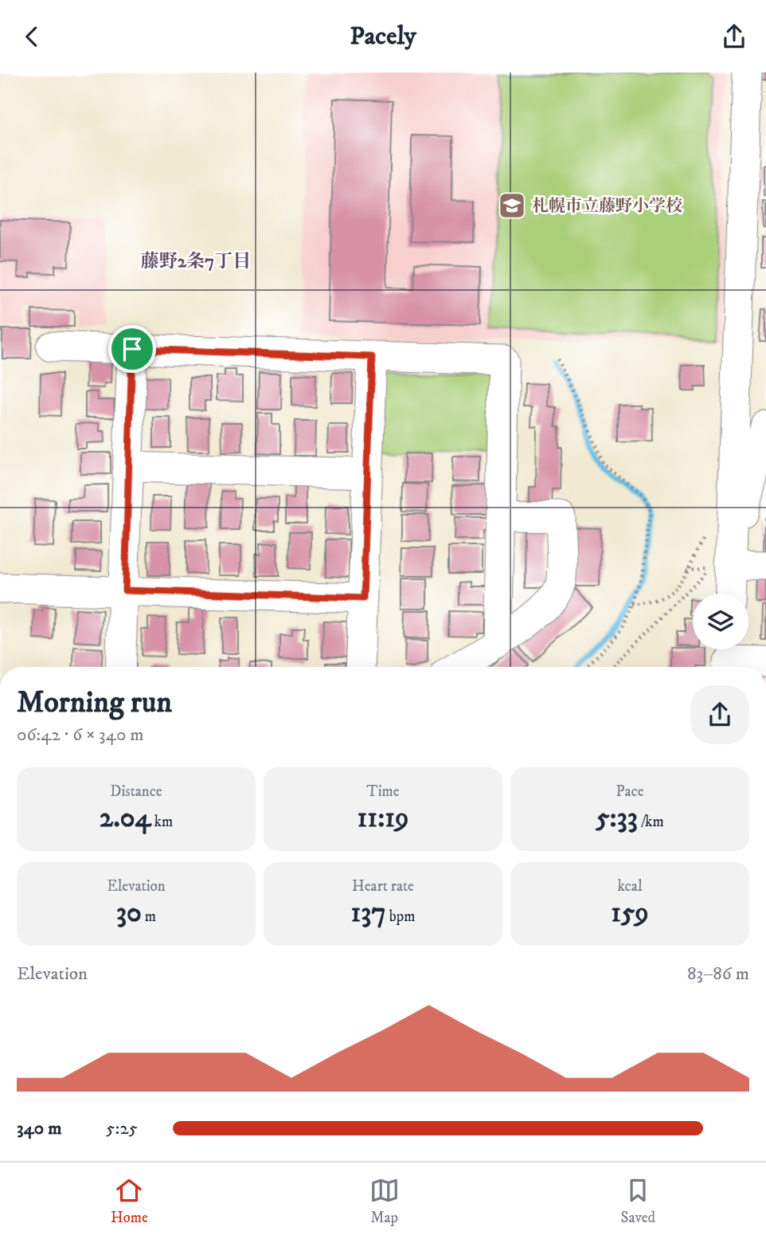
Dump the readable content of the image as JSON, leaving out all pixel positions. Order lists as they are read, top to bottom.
{
  "districts": ["藤野2条7丁目"],
  "places": {
    "school or university": ["札幌市立藤野小学校"]
  },
  "page": {
    "header": "Pacely",
    "heading": ["Morning run", "06:42 · 6 × 340 m"],
    "stats": [
      ["Distance", "2.04 km"],
      ["Time", "11:19"],
      ["Pace", "5:33 /km"],
      ["Elevation", "30 m"],
      ["Heart rate", "137 bpm"],
      ["kcal", "159"]
    ],
    "chart": ["Elevation", "83–86 m"],
    "list": [
      {
        "name": "340 m",
        "note": "5:25"
      }
    ],
    "tabs": ["Home", "Map", "Saved"]
  }
}
